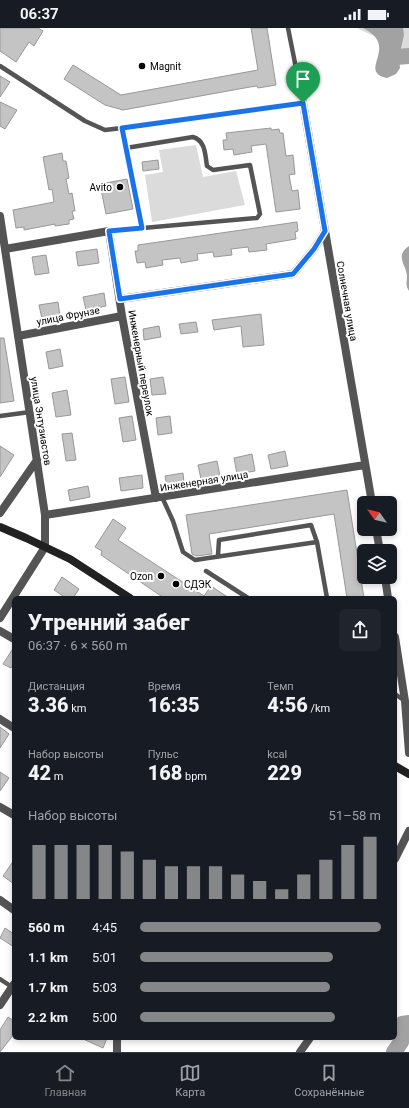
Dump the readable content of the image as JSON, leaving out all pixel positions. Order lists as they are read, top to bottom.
{
  "streets": {
    "street": [
      "Солнечная улица",
      "улица Фрунзе",
      "Инженерный переулок",
      "улица Энтузиастов",
      "Инженерная улица"
    ]
  },
  "crossings": [
    ["Солнечная улица", "Инженерная улица"],
    ["улица Фрунзе", "Инженерный переулок"],
    ["улица Фрунзе", "улица Энтузиастов"],
    ["Инженерный переулок", "Инженерная улица"],
    ["улица Энтузиастов", "Инженерная улица"]
  ],
  "places": [
    "Magnit",
    "Avito",
    "Ozon",
    "СДЭК"
  ],
  "north": "top left",
  "page": {
    "status": "06:37",
    "heading": ["Утренний забег", "06:37 · 6 × 560 m"],
    "stats": [
      ["Дистанция", "3.36 km"],
      ["Время", "16:35"],
      ["Темп", "4:56 /km"],
      ["Набор высоты", "42 m"],
      ["Пульс", "168 bpm"],
      ["kcal", "229"]
    ],
    "chart": ["Набор высоты", "51–58 m"],
    "list": [
      {
        "name": "560 m",
        "note": "4:45"
      },
      {
        "name": "1.1 km",
        "note": "5:01"
      },
      {
        "name": "1.7 km",
        "note": "5:03"
      },
      {
        "name": "2.2 km",
        "note": "5:00"
      }
    ],
    "tabs": ["Главная", "Карта", "Сохранённые"]
  }
}
